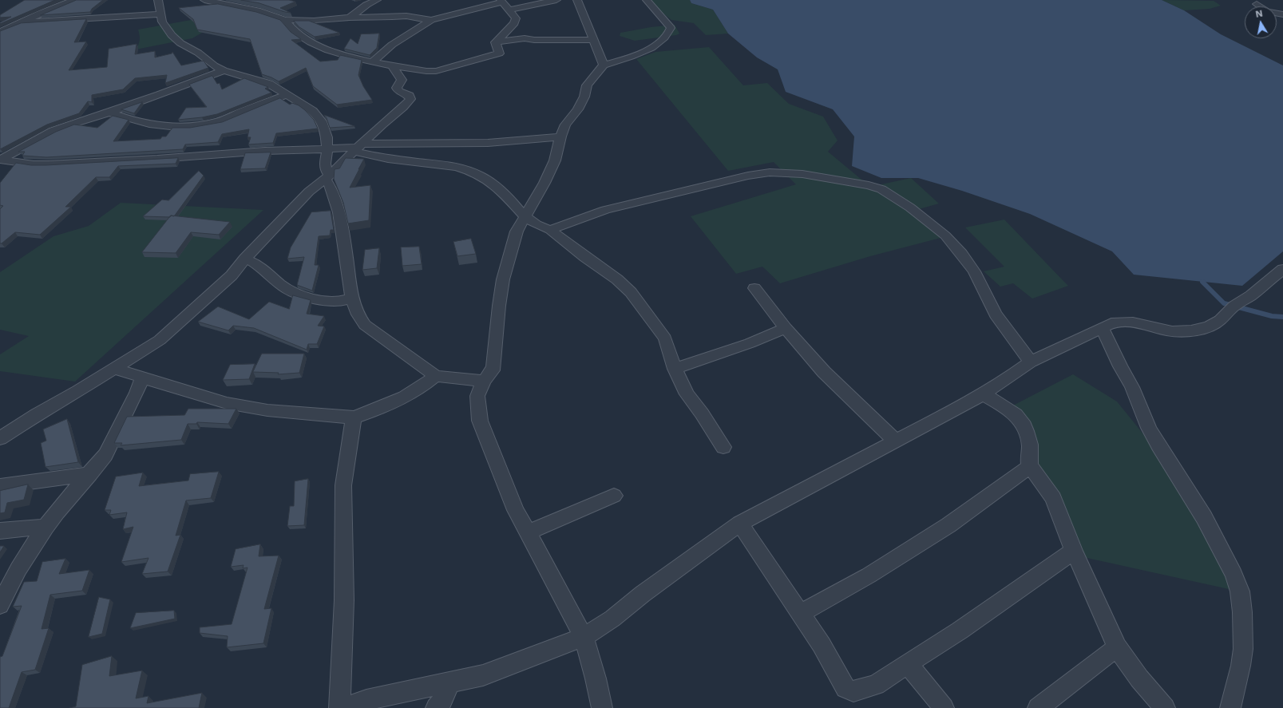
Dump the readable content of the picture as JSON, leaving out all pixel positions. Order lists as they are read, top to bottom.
{
  "north": "top"
}
